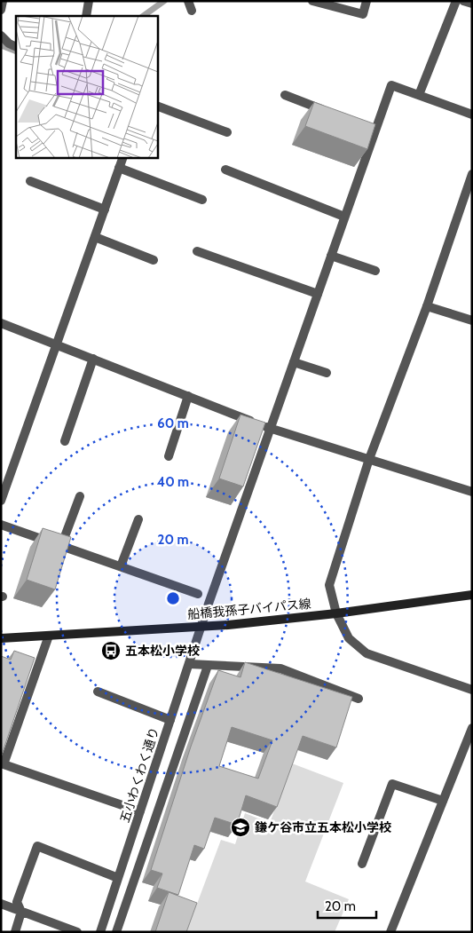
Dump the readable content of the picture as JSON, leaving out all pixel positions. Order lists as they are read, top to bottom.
{
  "streets": {
    "street": ["船橋我孫子バイパス線", "五小わくわく通り"]
  },
  "crossings": [
    ["船橋我孫子バイパス線", "五小わくわく通り"]
  ],
  "places": {
    "bus stop": ["五本松小学校"],
    "school or university": ["鎌ケ谷市立五本松小学校"]
  },
  "scale_bar": "20 m",
  "rings": ["60 m", "40 m", "20 m"]
}
